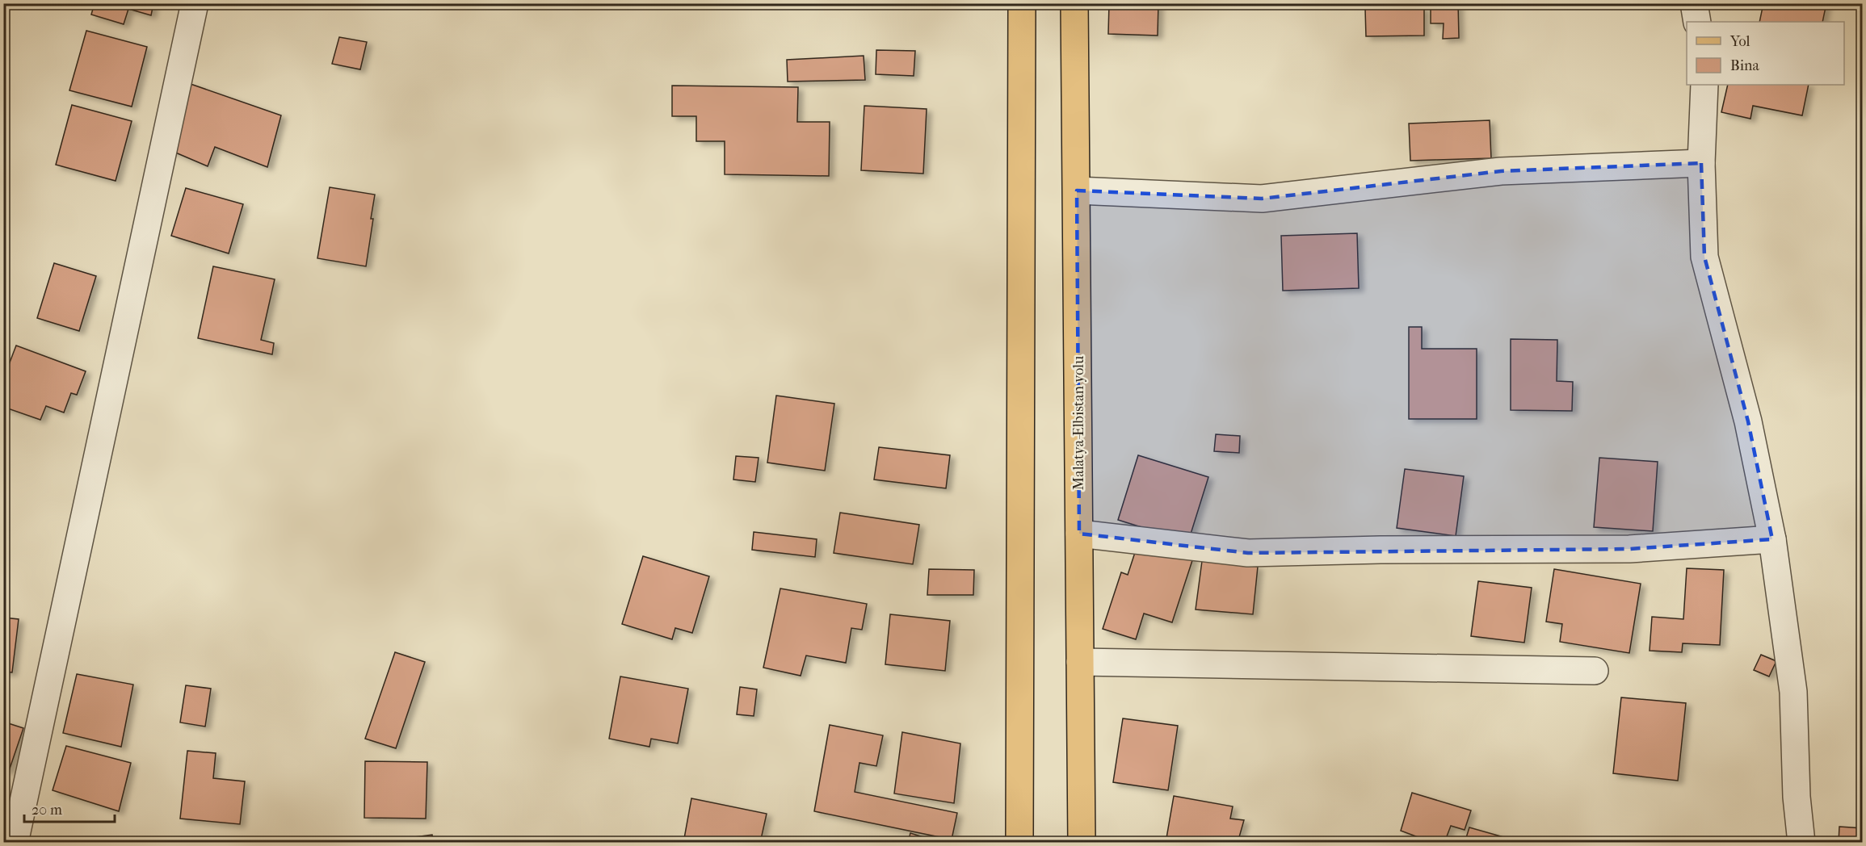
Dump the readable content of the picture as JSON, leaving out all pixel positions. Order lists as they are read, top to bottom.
{
  "streets": {
    "main road": ["Malatya-Elbistan yolu"]
  },
  "legend": ["Yol", "Bina"],
  "scale_bar": "20 m"
}
